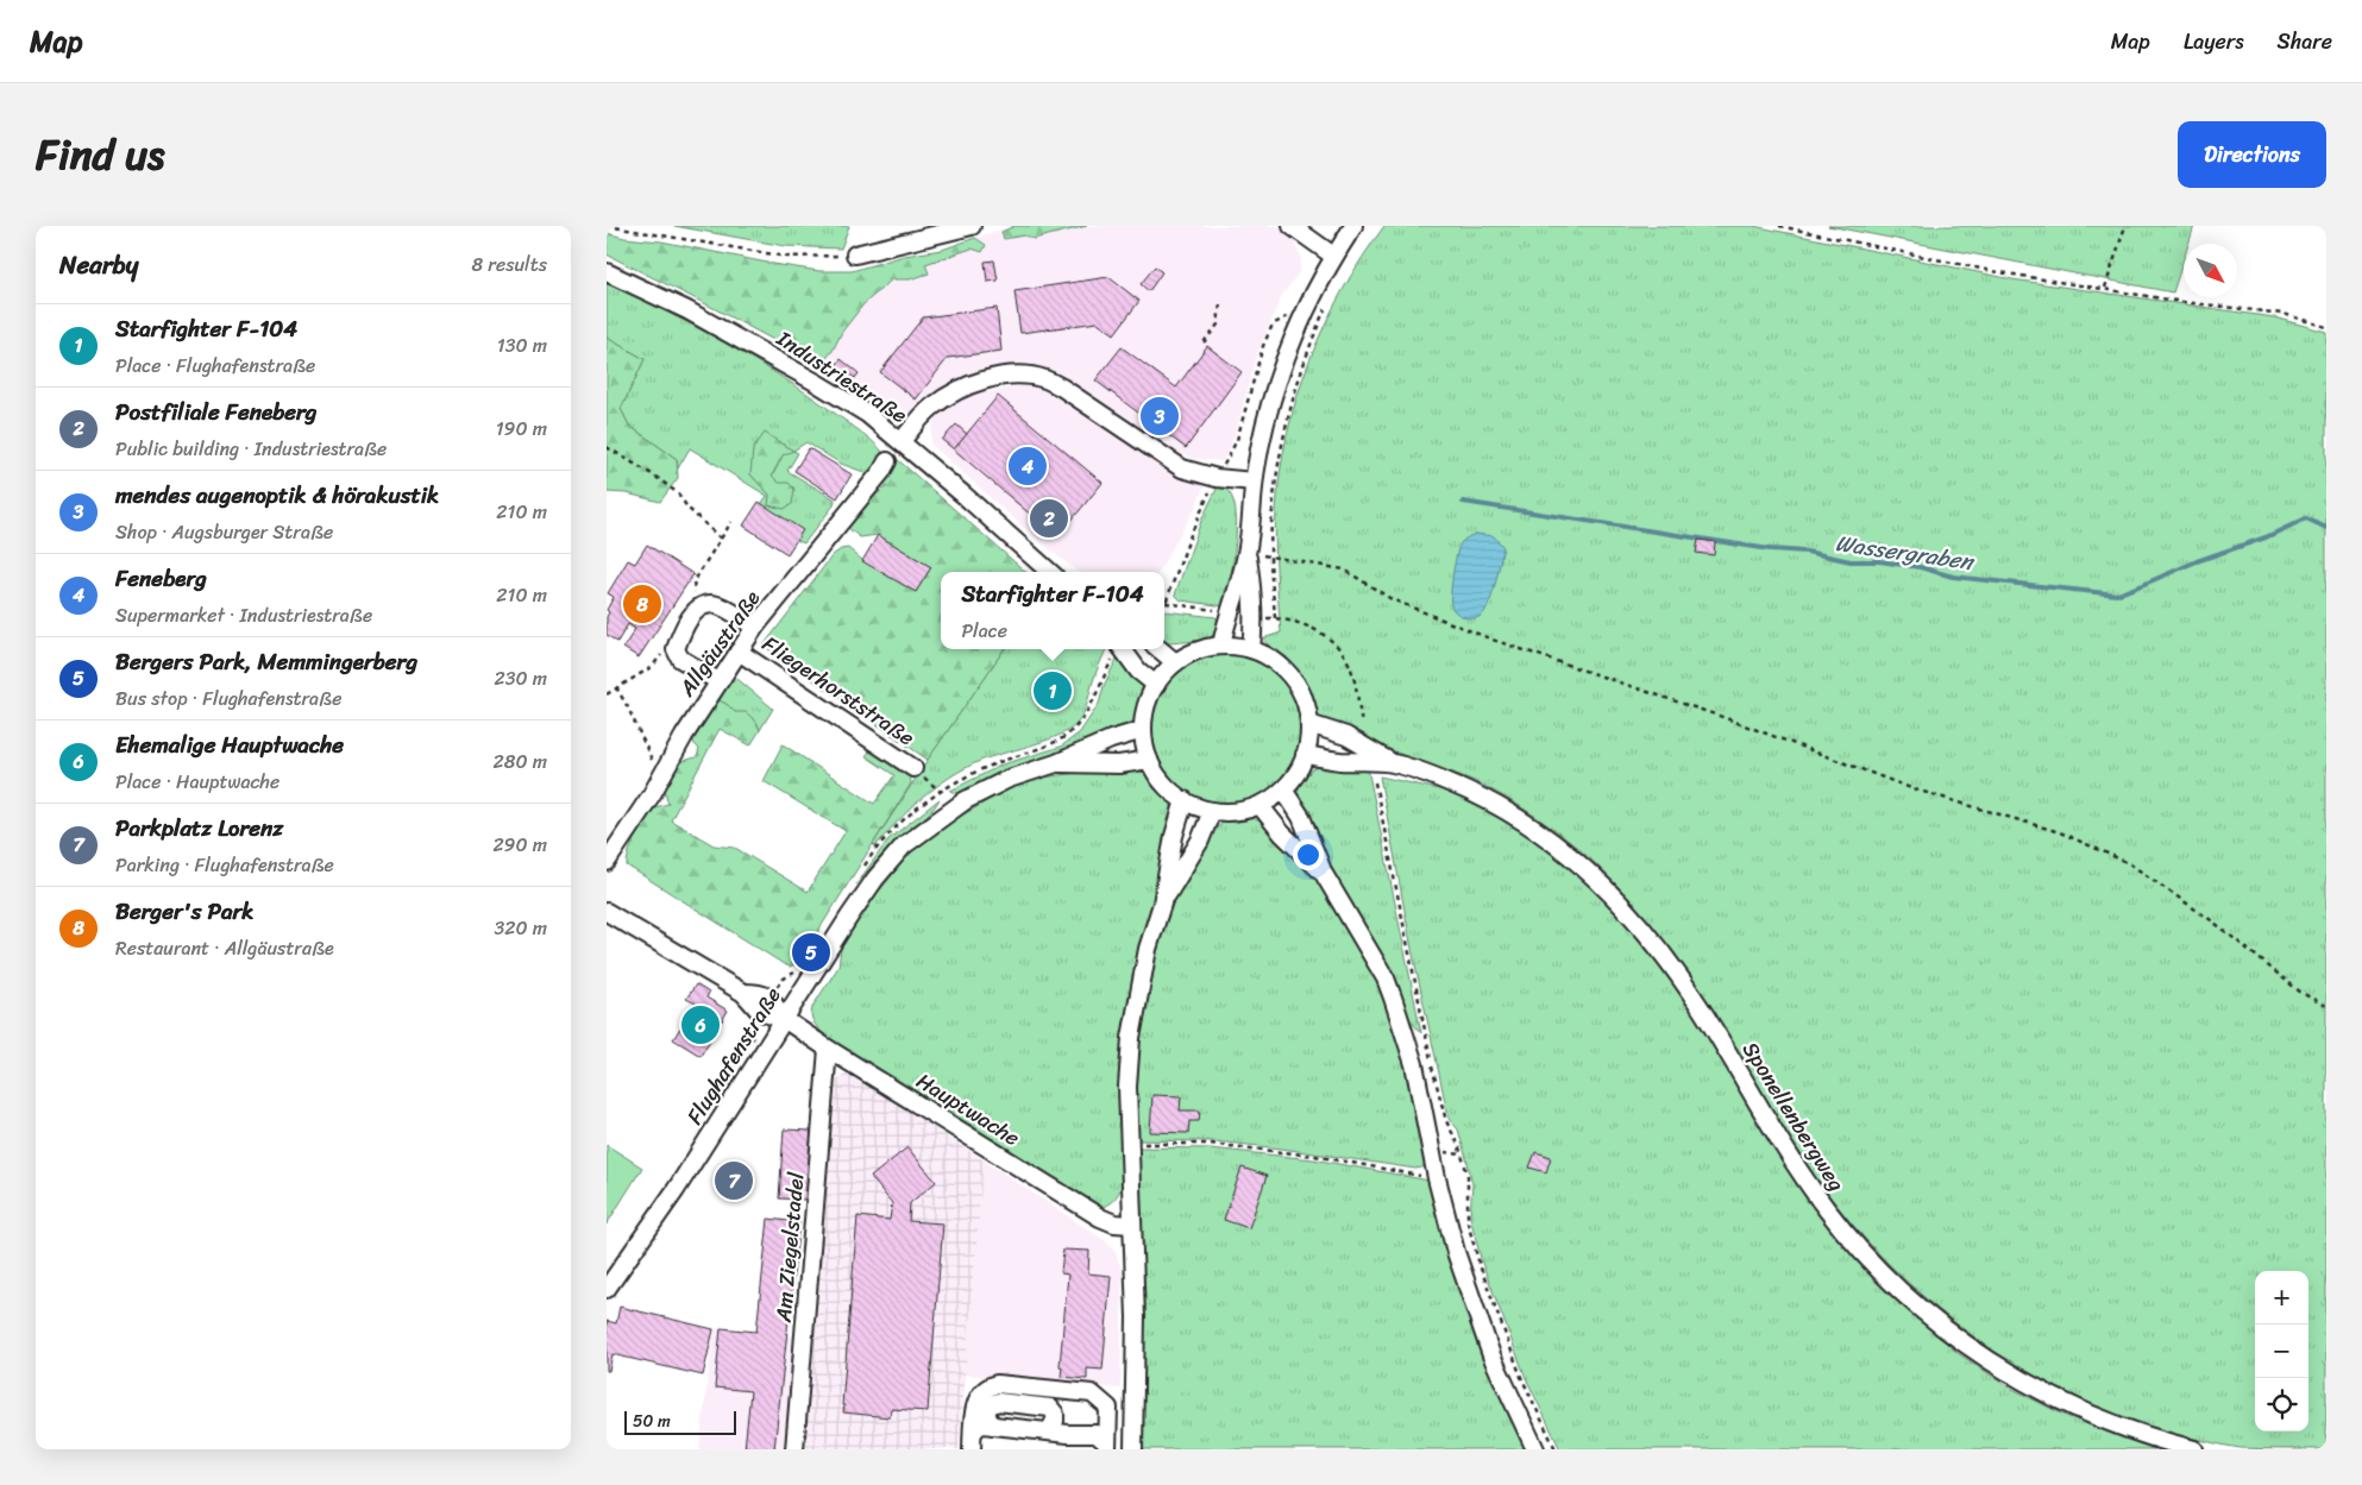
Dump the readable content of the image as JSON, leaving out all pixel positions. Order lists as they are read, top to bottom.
{
  "streets": {
    "street": [
      "Industriestraße",
      "Allgäustraße",
      "Fliegerhorststraße",
      "Flughafenstraße",
      "Hauptwache",
      "Sponellenbergweg",
      "Am Ziegelstadel"
    ]
  },
  "crossings": [
    ["Allgäustraße", "Fliegerhorststraße"],
    ["Flughafenstraße", "Hauptwache"],
    ["Flughafenstraße", "Sponellenbergweg"],
    ["Hauptwache", "Am Ziegelstadel"]
  ],
  "water": ["Wassergraben"],
  "scale_bar": "50 m",
  "north": "bottom right",
  "page": {
    "header": "Map",
    "nav": ["Map", "Layers", "Share"],
    "title": "Find us",
    "buttons": "Directions",
    "heading": ["Nearby", "8 results"],
    "list": [
      {
        "mark": "1",
        "name": "Starfighter F-104",
        "note": "Place · Flughafenstraße",
        "value": "130 m"
      },
      {
        "mark": "2",
        "name": "Postfiliale Feneberg",
        "note": "Public building · Industriestraße",
        "value": "190 m"
      },
      {
        "mark": "3",
        "name": "mendes augenoptik & hörakustik",
        "note": "Shop · Augsburger Straße",
        "value": "210 m"
      },
      {
        "mark": "4",
        "name": "Feneberg",
        "note": "Supermarket · Industriestraße",
        "value": "210 m"
      },
      {
        "mark": "5",
        "name": "Bergers Park, Memmingerberg",
        "note": "Bus stop · Flughafenstraße",
        "value": "230 m"
      },
      {
        "mark": "6",
        "name": "Ehemalige Hauptwache",
        "note": "Place · Hauptwache",
        "value": "280 m"
      },
      {
        "mark": "7",
        "name": "Parkplatz Lorenz",
        "note": "Parking · Flughafenstraße",
        "value": "290 m"
      },
      {
        "mark": "8",
        "name": "Berger's Park",
        "note": "Restaurant · Allgäustraße",
        "value": "320 m"
      }
    ],
    "pins": [
      "3",
      "4",
      "2",
      "8",
      "1",
      "5",
      "6",
      "7"
    ],
    "popup": ["Starfighter F-104", "Place"],
    "map_buttons": ["+", "−"],
    "scale": "50 m"
  }
}
